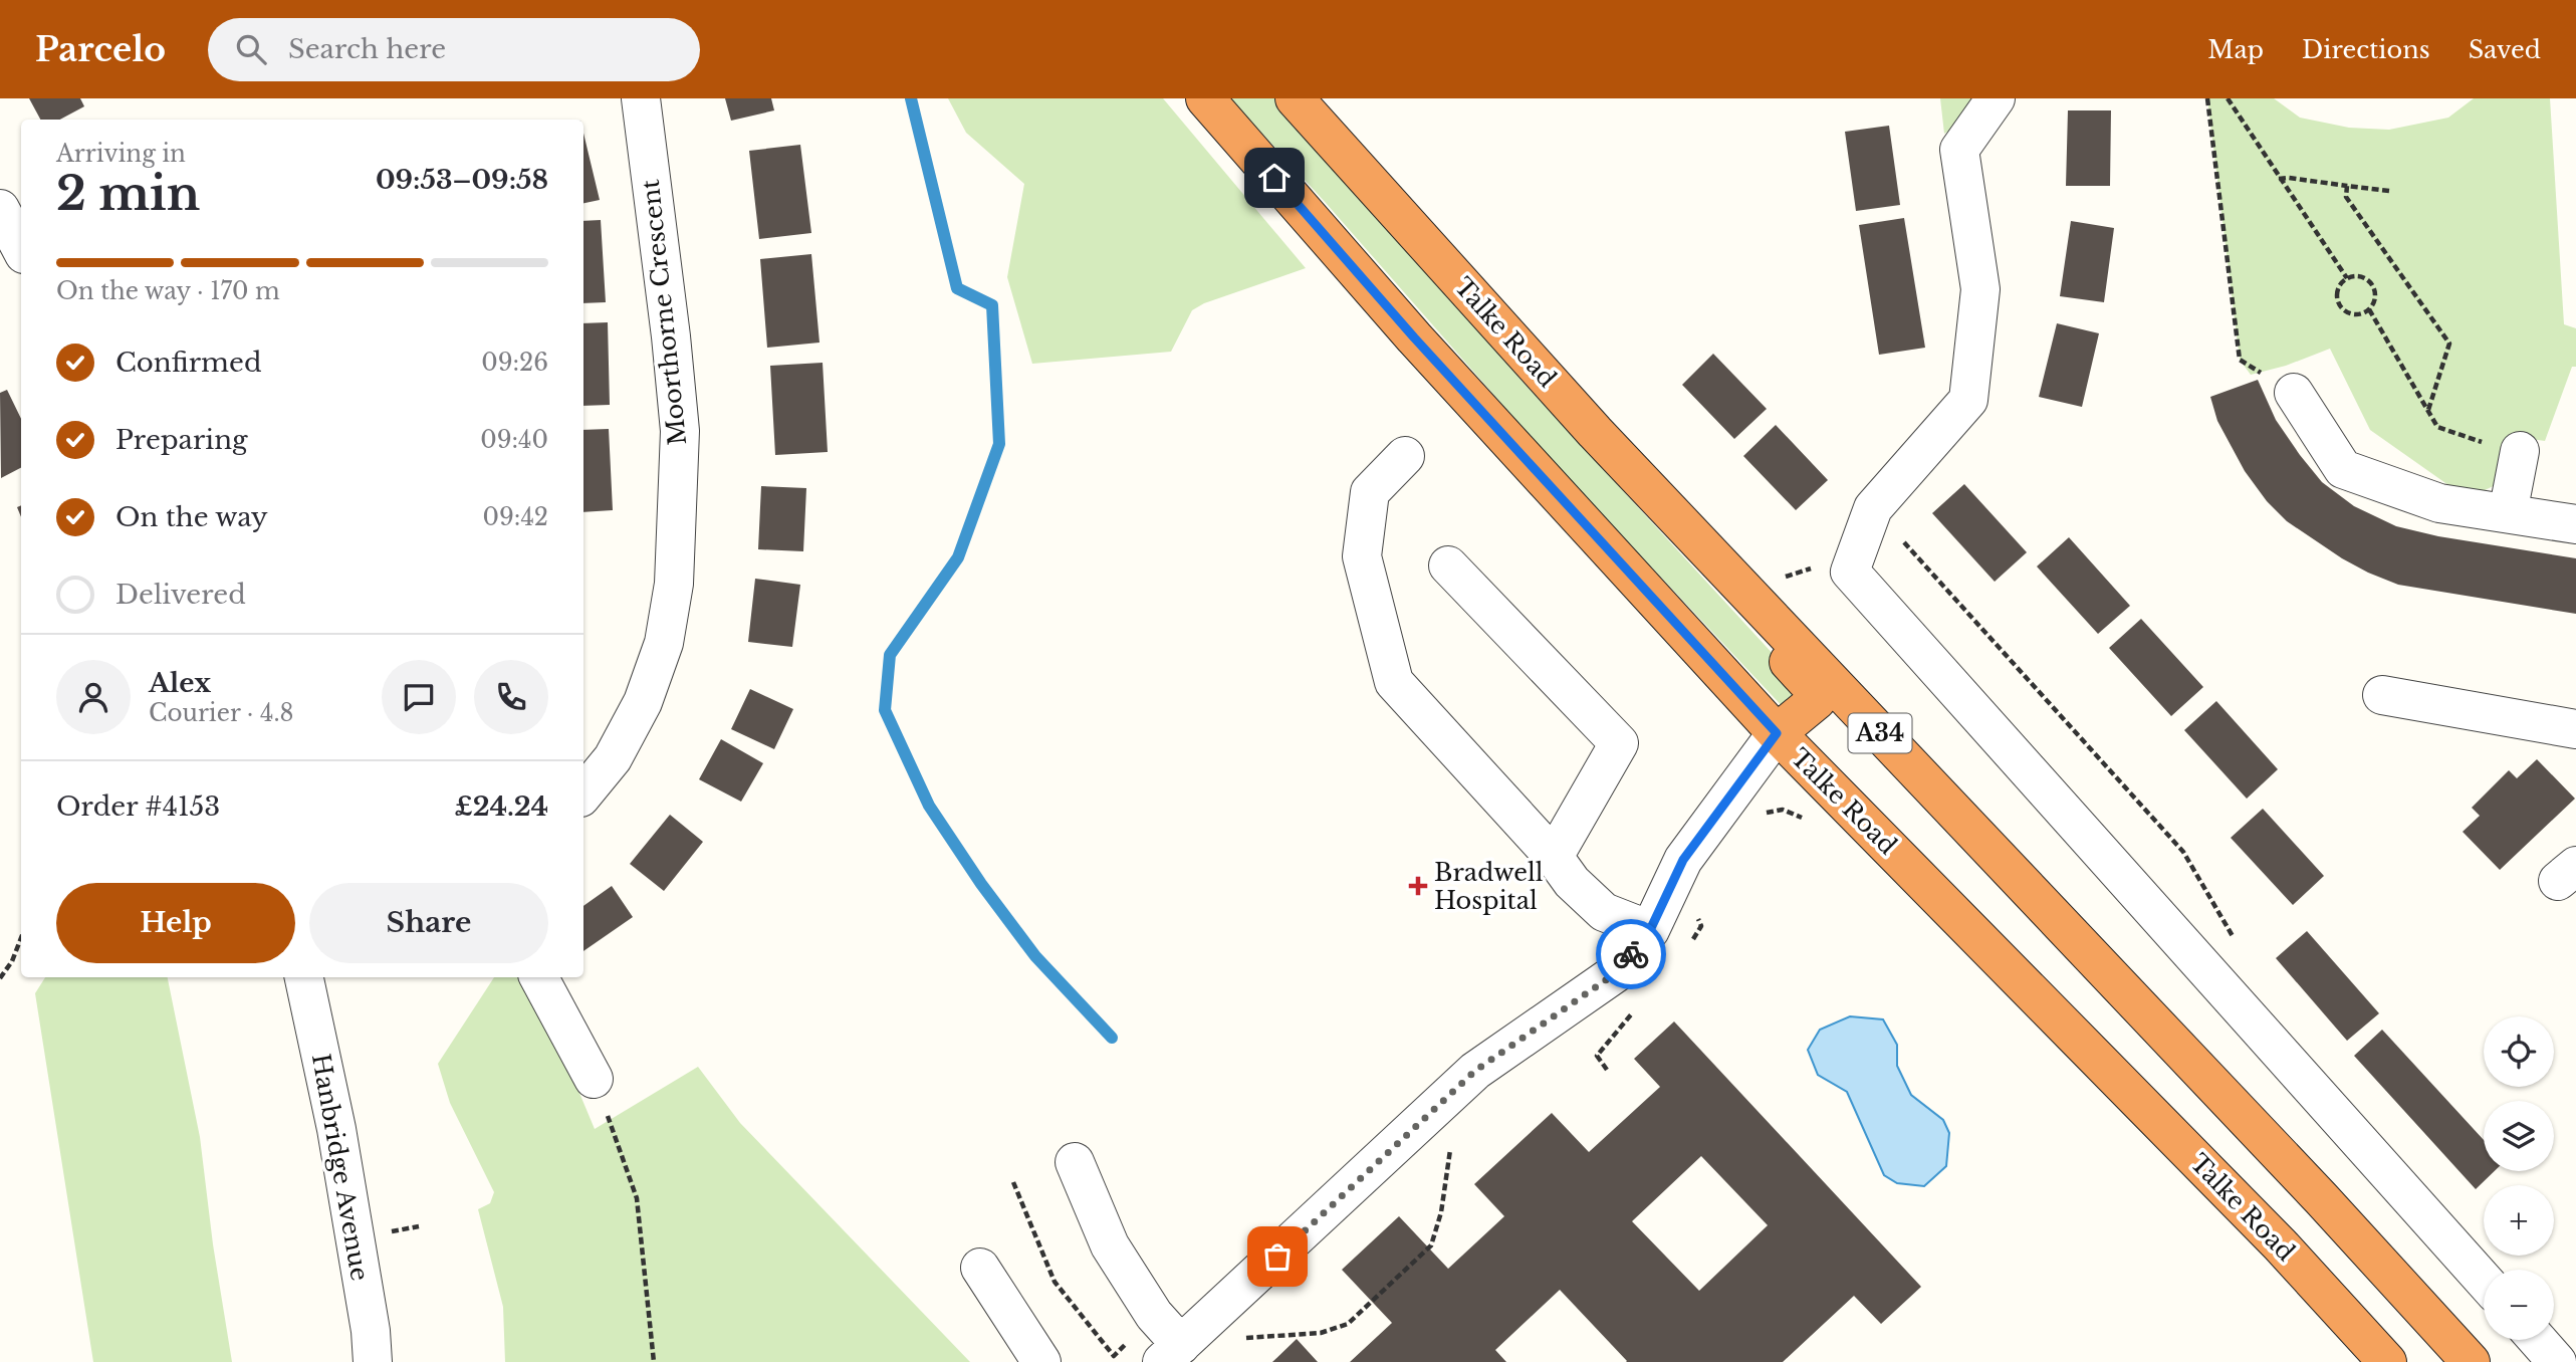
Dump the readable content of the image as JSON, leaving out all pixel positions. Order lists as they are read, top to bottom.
{
  "streets": {
    "highway": ["Talke Road", "A34"],
    "street": ["Moorthorne Crescent", "Hanbridge Avenue"]
  },
  "places": {
    "health": ["Bradwell Hospital"]
  },
  "page": {
    "header": "Parcelo",
    "search": "Search here",
    "nav": ["Map", "Directions", "Saved"],
    "heading": ["2 min", "Arriving in", "09:53–09:58"],
    "panel": [
      "Alex",
      "Courier · 4.8",
      "Order #4153",
      "£24.24"
    ],
    "bar": "On the way · 170 m",
    "list": [
      ["Confirmed", "09:26"],
      ["Preparing", "09:40"],
      ["On the way", "09:42"],
      "Delivered"
    ],
    "buttons": ["Help", "Share"],
    "map_buttons": ["+", "−"]
  }
}
